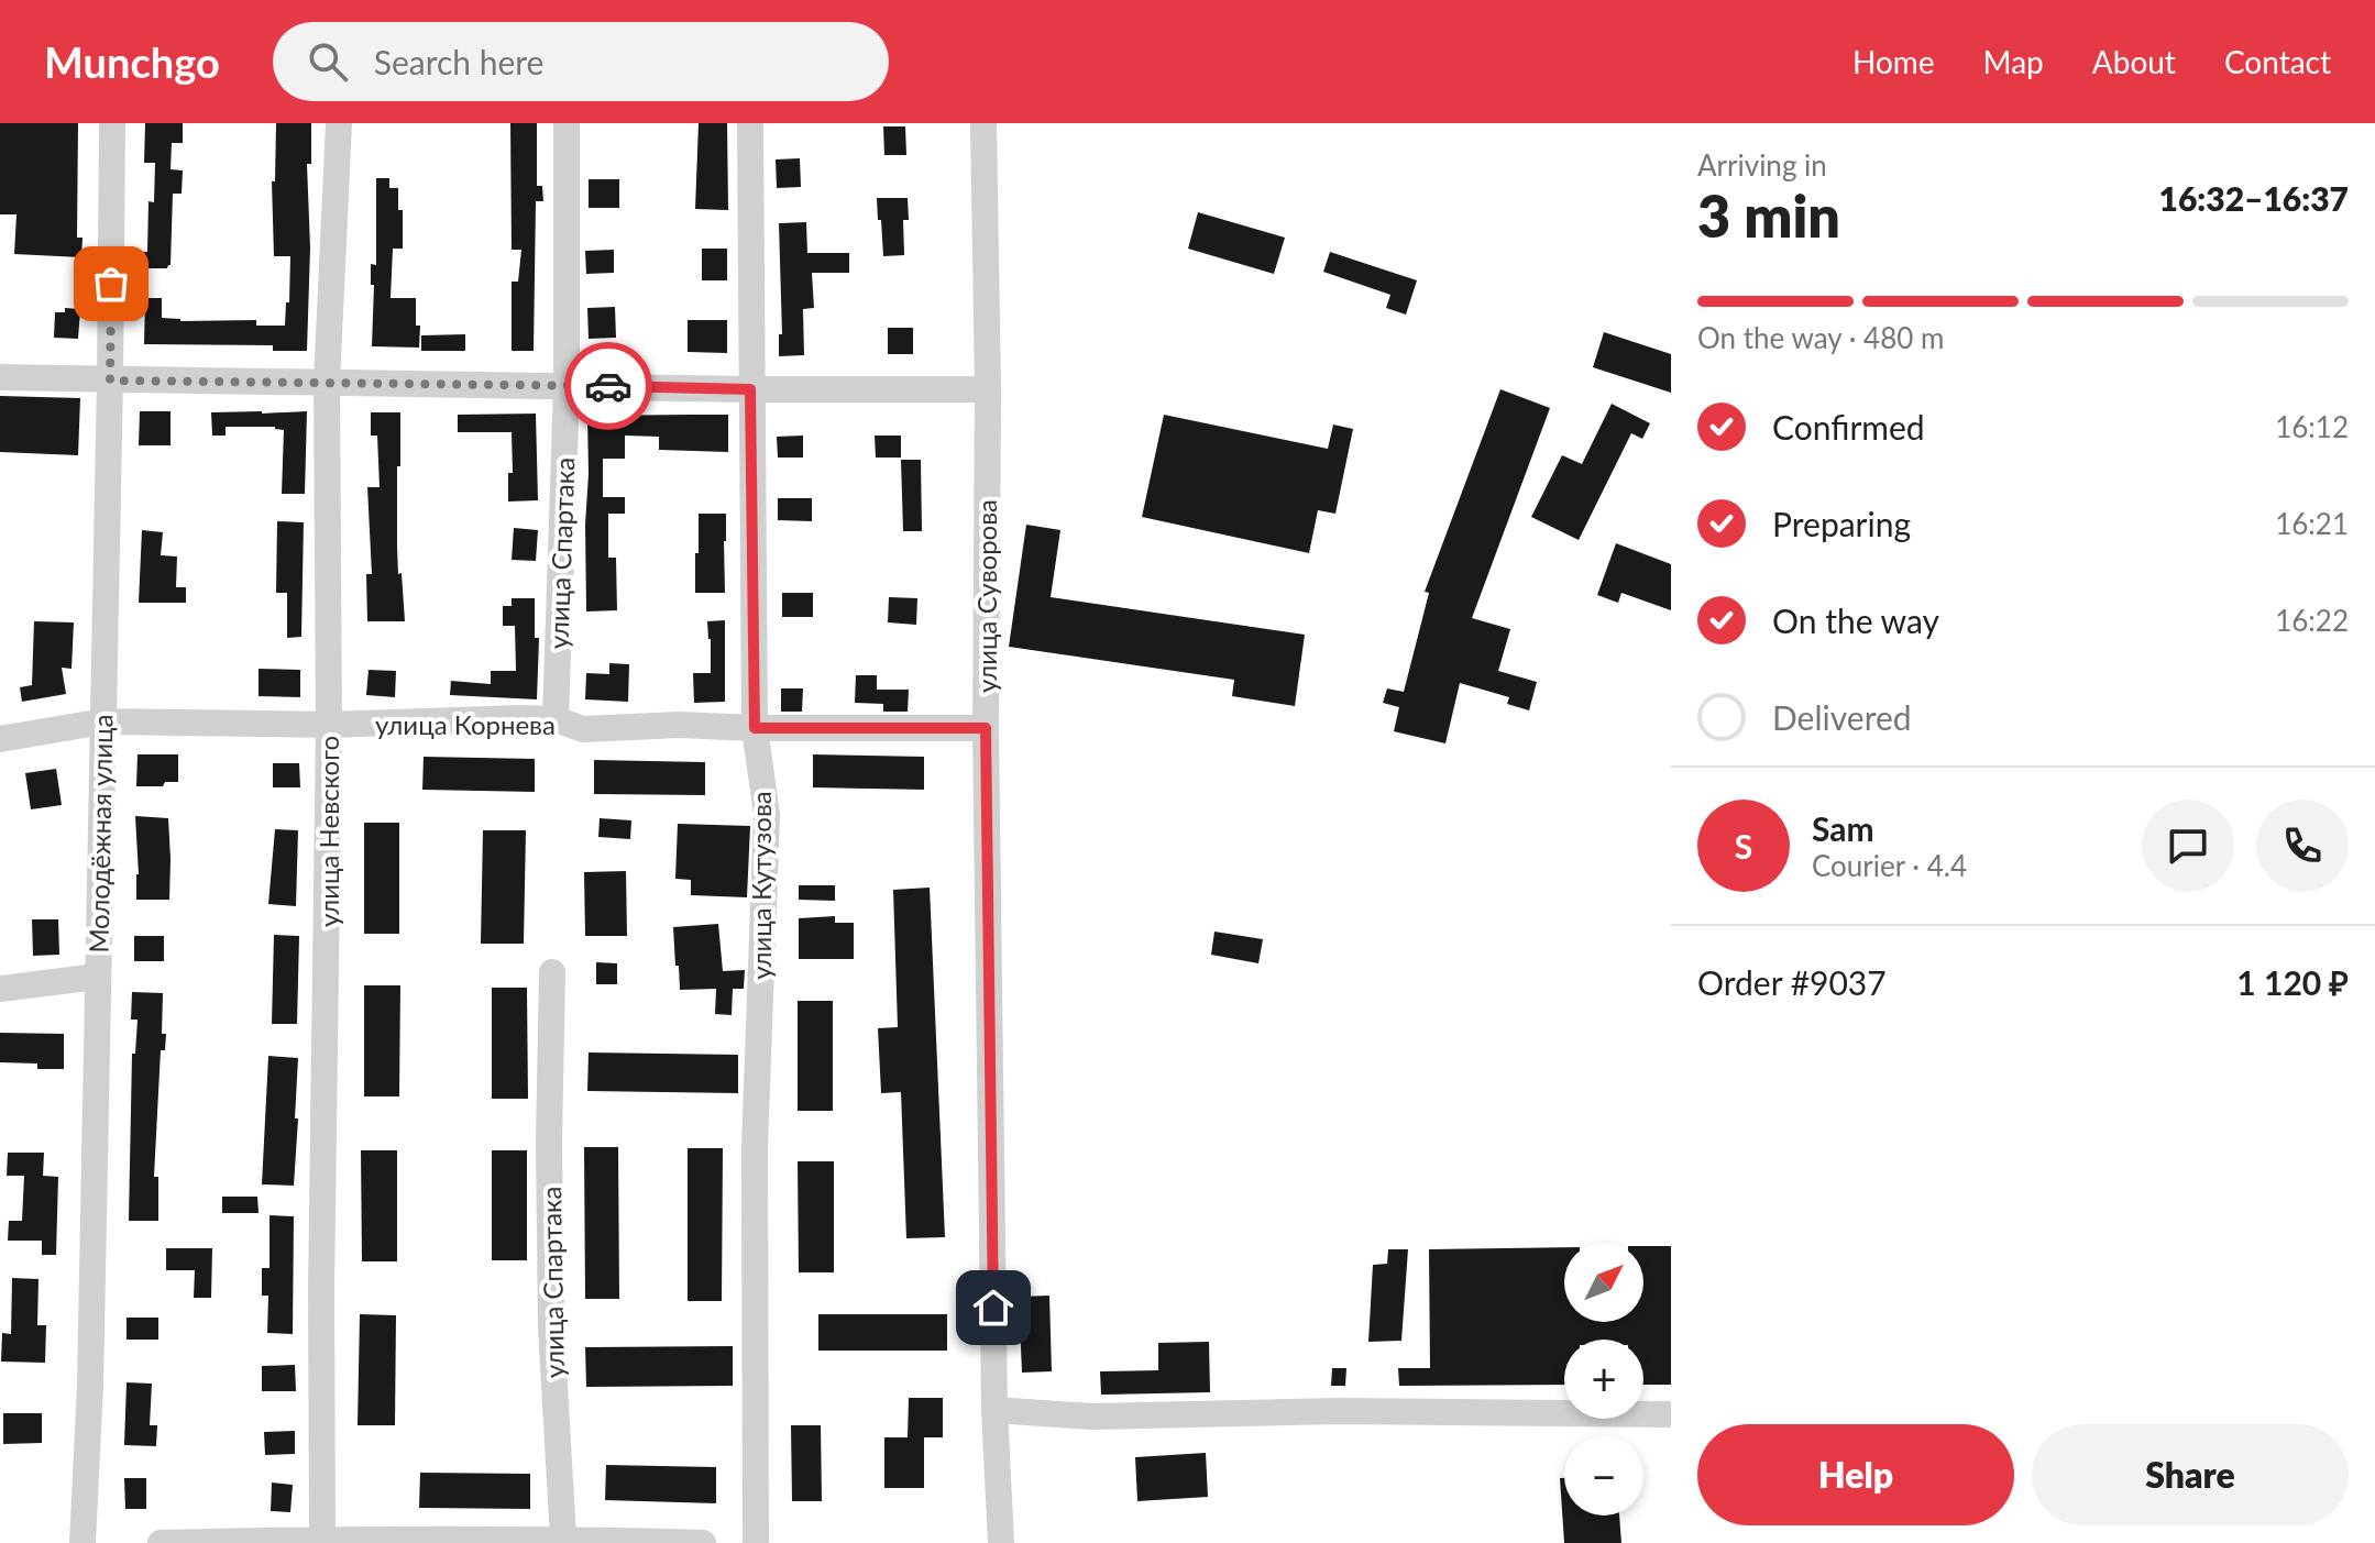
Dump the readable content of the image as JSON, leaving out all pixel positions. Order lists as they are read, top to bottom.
{
  "streets": {
    "street": [
      "улица Спартака",
      "улица Суворова",
      "улица Корнева",
      "улица Невского",
      "Молодёжная улица",
      "улица Кутузова"
    ]
  },
  "crossings": [
    ["улица Спартака", "улица Корнева"],
    ["улица Суворова", "улица Корнева"],
    ["улица Корнева", "улица Невского"],
    ["улица Корнева", "Молодёжная улица"],
    ["улица Корнева", "улица Кутузова"]
  ],
  "north": "top right",
  "page": {
    "header": "Munchgo",
    "search": "Search here",
    "nav": [
      "Home",
      "Map",
      "About",
      "Contact"
    ],
    "heading": ["3 min", "Arriving in", "16:32–16:37"],
    "panel": [
      "Sam",
      "Courier · 4.4",
      "Order #9037",
      "1 120 ₽"
    ],
    "bar": "On the way · 480 m",
    "list": [
      ["Confirmed", "16:12"],
      ["Preparing", "16:21"],
      ["On the way", "16:22"],
      "Delivered"
    ],
    "round": "S",
    "map_buttons": ["+", "−"],
    "buttons": ["Help", "Share"]
  }
}
